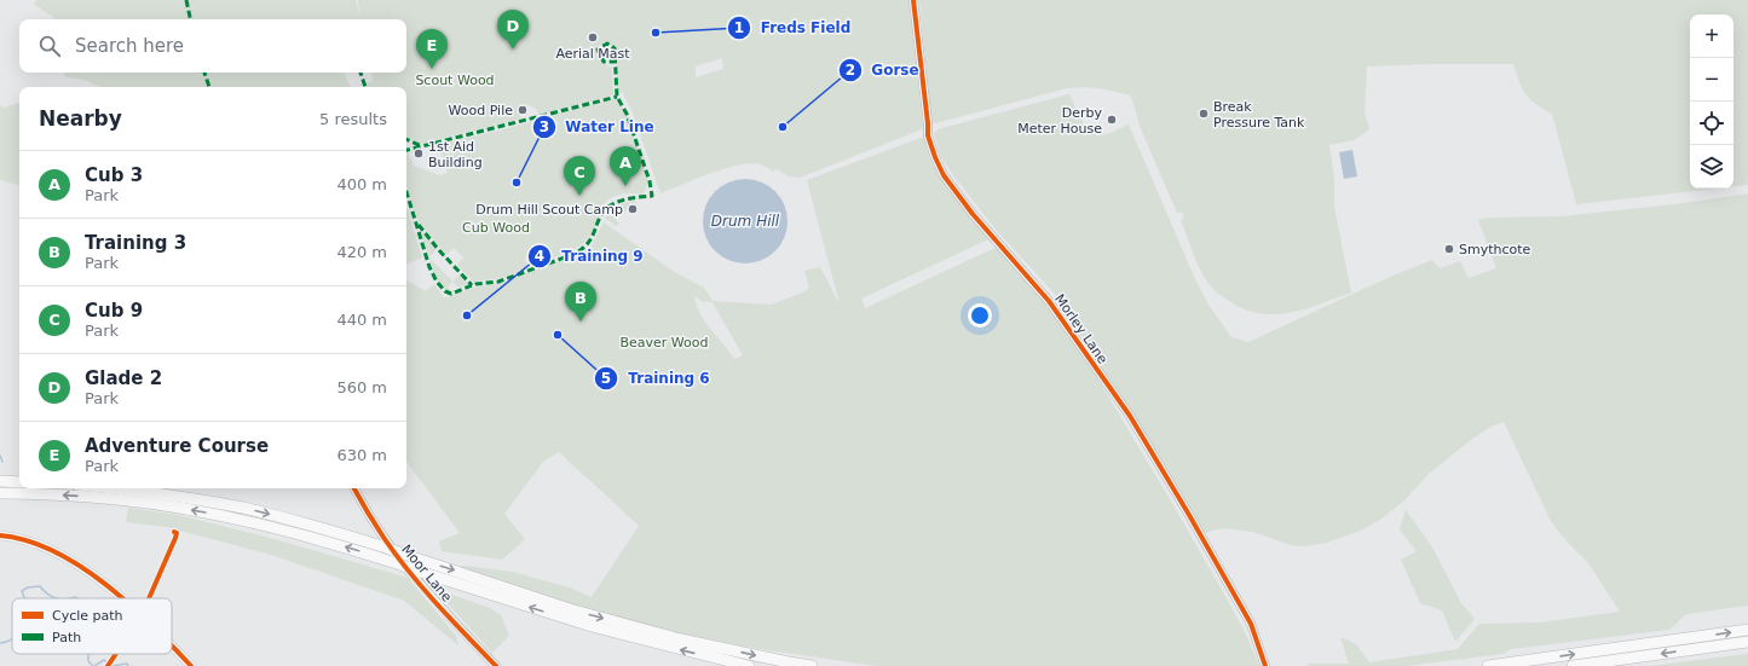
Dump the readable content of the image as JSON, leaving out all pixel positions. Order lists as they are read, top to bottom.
{
  "streets": {
    "street": ["Morley Lane", "Moor Lane"]
  },
  "water": ["Drum Hill"],
  "parks": ["Scout Wood", "Cub Wood", "Beaver Wood"],
  "places": [
    "Freds Field",
    "Aerial Mast",
    "Wood Pile",
    "Break Pressure Tank",
    "Derby Meter House",
    "Gorse",
    "1st Aid Building",
    "Water Line",
    "Drum Hill Scout Camp",
    "Smythcote",
    "Training 9",
    "Training 6"
  ],
  "legend": ["Cycle path", "Path"],
  "page": {
    "pins": [
      "D",
      "E",
      "A",
      "C",
      "B"
    ],
    "map_buttons": ["+", "−"],
    "search": "Search here",
    "heading": ["Nearby", "5 results"],
    "list": [
      {
        "mark": "A",
        "name": "Cub 3",
        "note": "Park",
        "value": "400 m"
      },
      {
        "mark": "B",
        "name": "Training 3",
        "note": "Park",
        "value": "420 m"
      },
      {
        "mark": "C",
        "name": "Cub 9",
        "note": "Park",
        "value": "440 m"
      },
      {
        "mark": "D",
        "name": "Glade 2",
        "note": "Park",
        "value": "560 m"
      },
      {
        "mark": "E",
        "name": "Adventure Course",
        "note": "Park",
        "value": "630 m"
      }
    ]
  }
}
